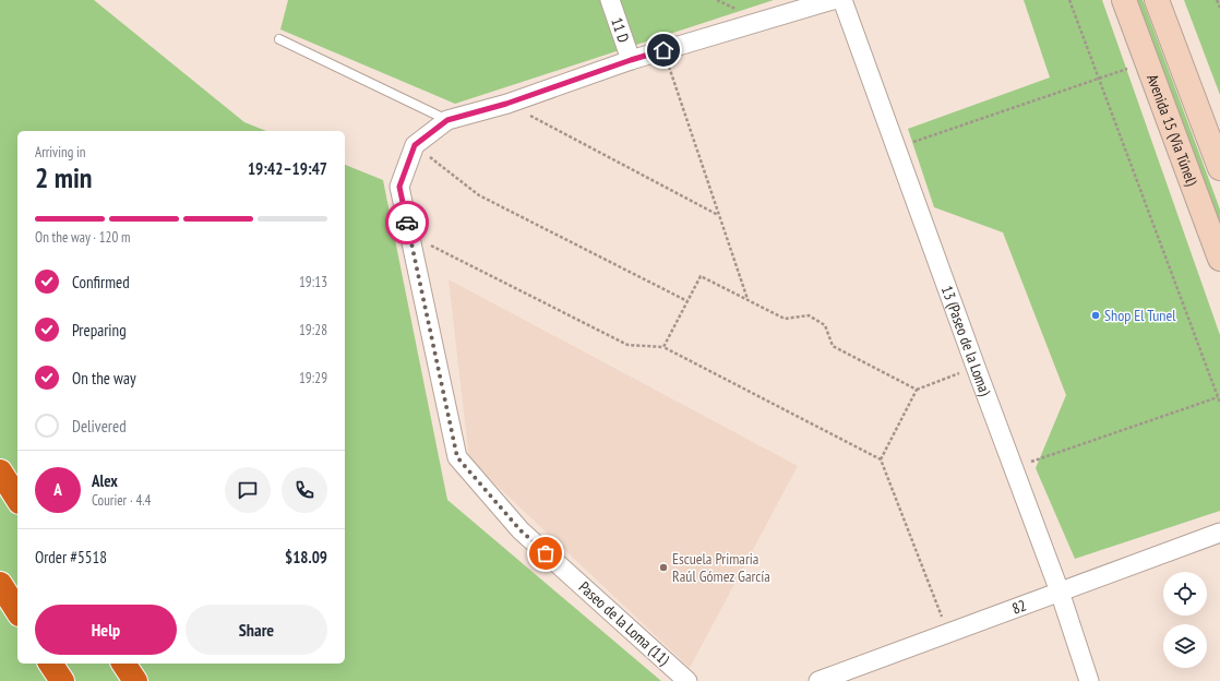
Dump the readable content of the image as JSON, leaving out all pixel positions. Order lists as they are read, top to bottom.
{
  "streets": {
    "main road": ["Avenida 15 (Vía Túnel)"],
    "street": [
      "11 D",
      "13 (Paseo de la Loma)",
      "82",
      "Paseo de la Loma (11)"
    ]
  },
  "crossings": [
    ["13 (Paseo de la Loma)", "82"]
  ],
  "places": ["Shop El Tunel", "Escuela Primaria Raúl Gómez García"],
  "page": {
    "heading": ["2 min", "Arriving in", "19:42–19:47"],
    "panel": [
      "Alex",
      "Courier · 4.4",
      "Order #5518",
      "$18.09"
    ],
    "bar": "On the way · 120 m",
    "list": [
      ["Confirmed", "19:13"],
      ["Preparing", "19:28"],
      ["On the way", "19:29"],
      "Delivered"
    ],
    "round": "A",
    "buttons": ["Help", "Share"]
  }
}
